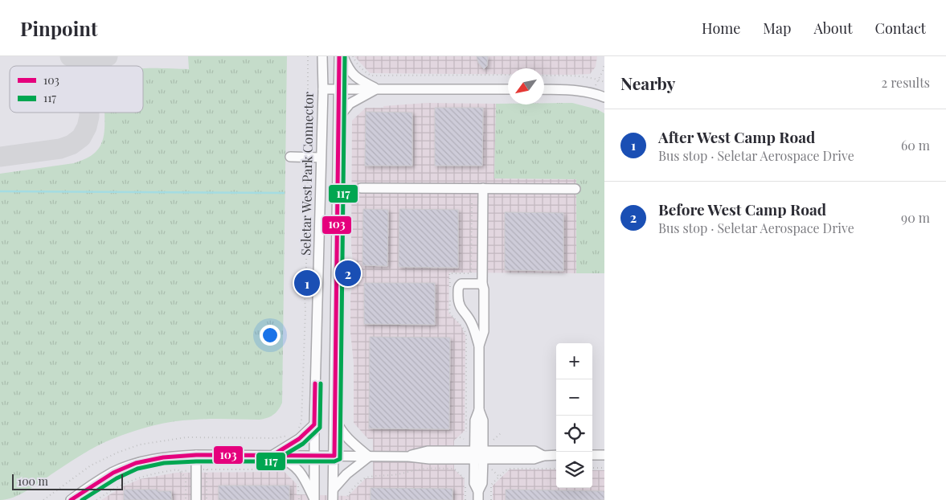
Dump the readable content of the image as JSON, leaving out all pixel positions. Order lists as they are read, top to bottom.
{
  "streets": {
    "path": ["Seletar West Park Connector"]
  },
  "lines": ["transit line 103", "transit line 117"],
  "legend": ["103", "117"],
  "scale_bar": "100 m",
  "north": "bottom left",
  "page": {
    "header": "Pinpoint",
    "nav": [
      "Home",
      "Map",
      "About",
      "Contact"
    ],
    "heading": ["Nearby", "2 results"],
    "list": [
      {
        "mark": "1",
        "name": "After West Camp Road",
        "note": "Bus stop · Seletar Aerospace Drive",
        "value": "60 m"
      },
      {
        "mark": "2",
        "name": "Before West Camp Road",
        "note": "Bus stop · Seletar Aerospace Drive",
        "value": "90 m"
      }
    ],
    "pins": ["2", "1"],
    "map_buttons": ["+", "−"],
    "scale": "100 m"
  }
}
